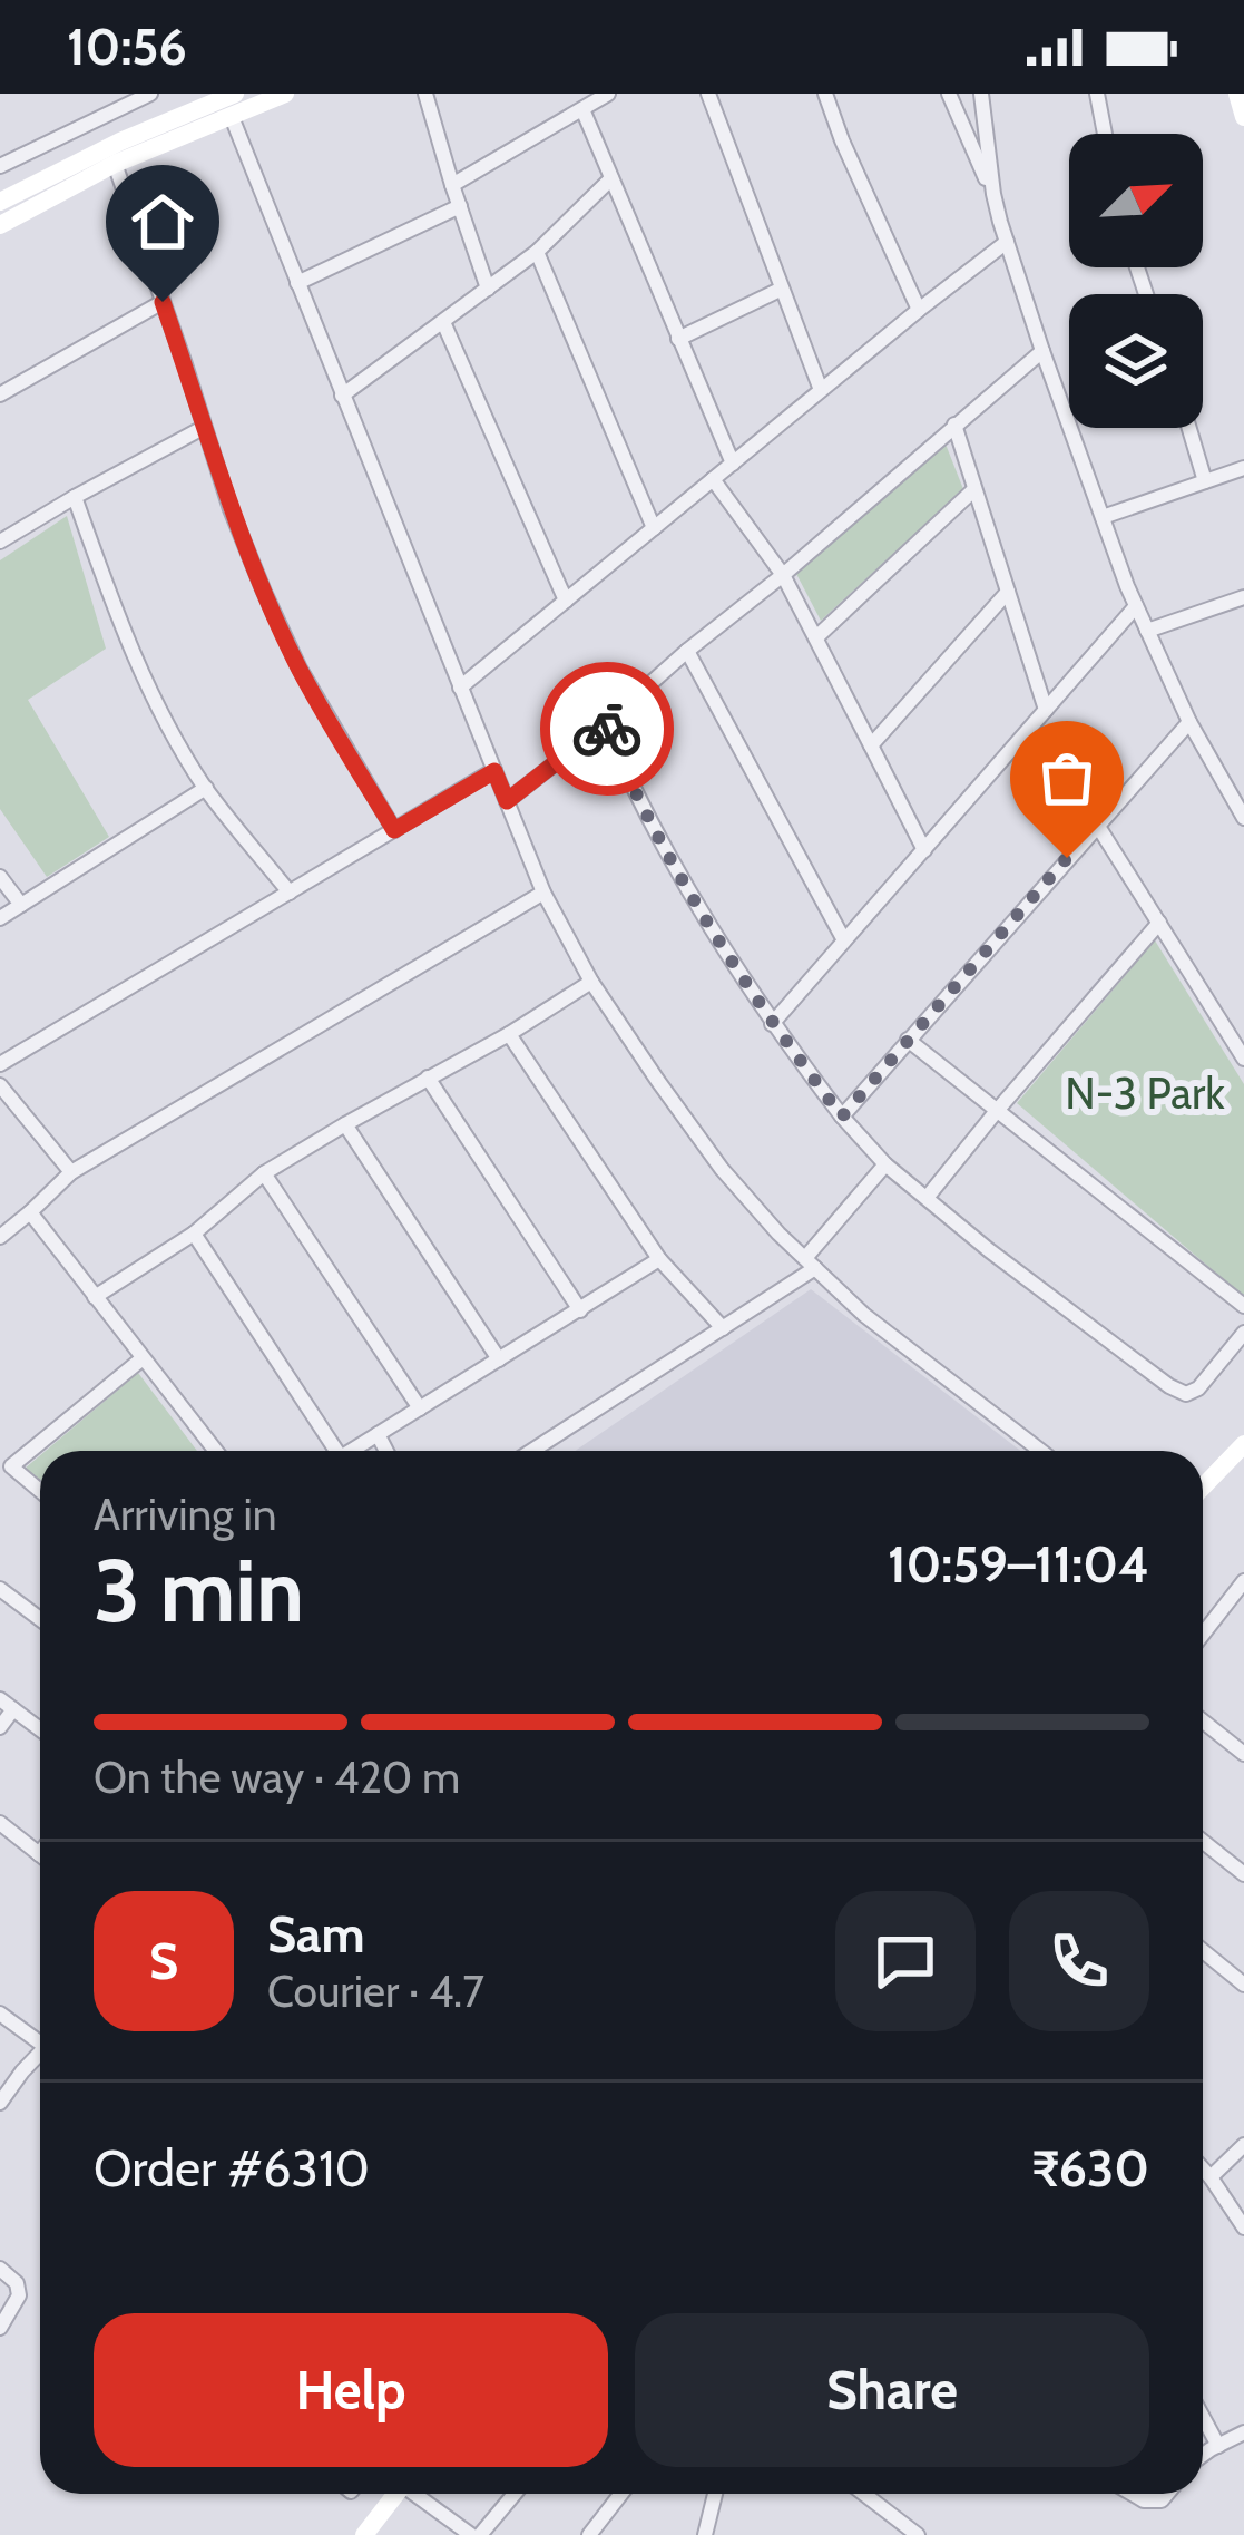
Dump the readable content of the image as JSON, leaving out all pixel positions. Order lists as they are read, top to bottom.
{
  "parks": ["N-3 Park"],
  "north": "top right",
  "page": {
    "status": "10:56",
    "heading": ["3 min", "Arriving in", "10:59–11:04"],
    "panel": [
      "Sam",
      "Courier · 4.7",
      "Order #6310",
      "₹630"
    ],
    "bar": "On the way · 420 m",
    "round": "S",
    "buttons": ["Help", "Share"]
  }
}
